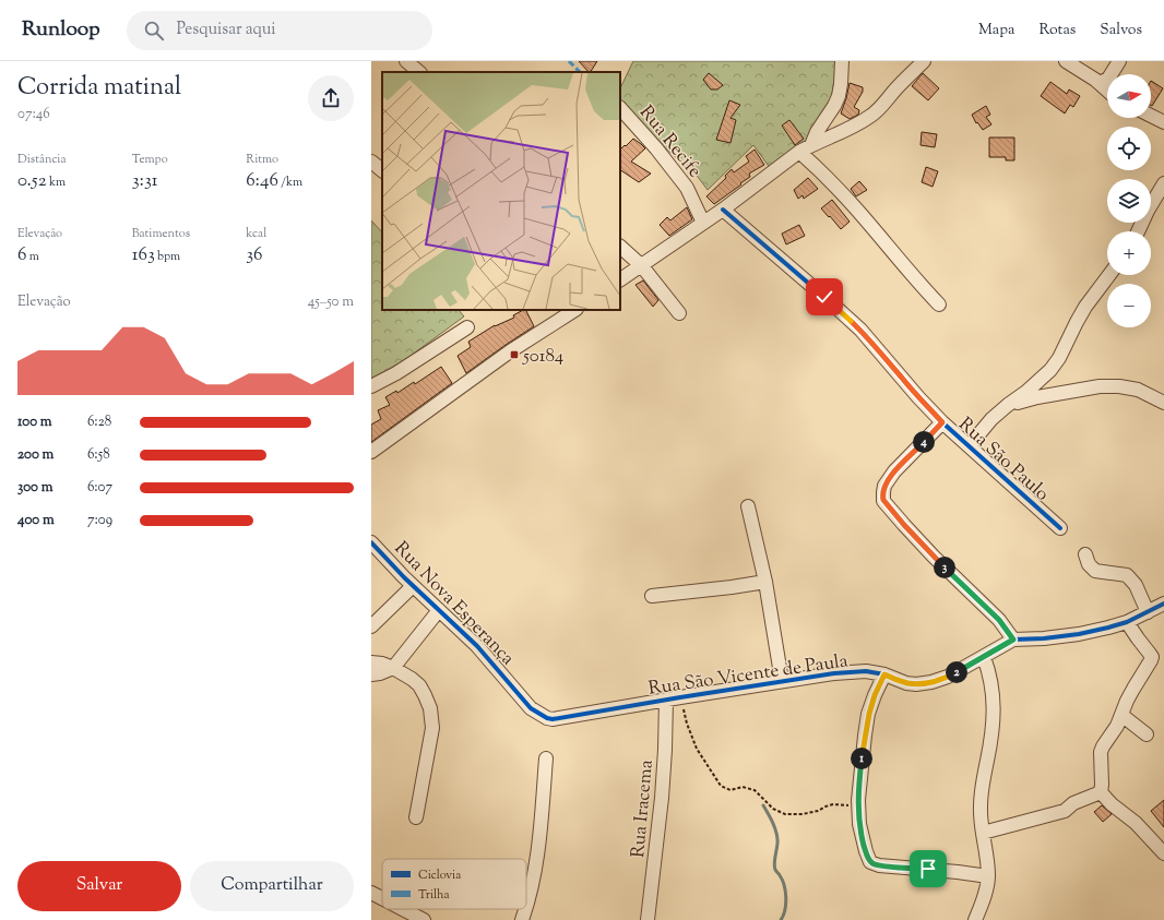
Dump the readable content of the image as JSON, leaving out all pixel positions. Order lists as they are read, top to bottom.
{
  "streets": {
    "street": [
      "Rua Recife",
      "Rua São Paulo",
      "Rua Nova Esperança",
      "Rua São Vicente de Paula",
      "Rua Iracema"
    ]
  },
  "crossings": [
    ["Rua Nova Esperança", "Rua São Vicente de Paula"],
    ["Rua São Vicente de Paula", "Rua Iracema"]
  ],
  "places": {
    "transit": ["50184"]
  },
  "legend": ["Ciclovia", "Trilha"],
  "north": "right",
  "page": {
    "header": "Runloop",
    "search": "Pesquisar aqui",
    "nav": ["Mapa", "Rotas", "Salvos"],
    "heading": ["Corrida matinal", "07:46"],
    "map_buttons": ["+", "−"],
    "stats": [
      ["Distância", "0.52 km"],
      ["Tempo", "3:31"],
      ["Ritmo", "6:46 /km"],
      ["Elevação", "6 m"],
      ["Batimentos", "163 bpm"],
      ["kcal", "36"]
    ],
    "chart": ["Elevação", "45–50 m"],
    "list": [
      {
        "name": "100 m",
        "note": "6:28"
      },
      {
        "name": "200 m",
        "note": "6:58"
      },
      {
        "name": "300 m",
        "note": "6:07"
      },
      {
        "name": "400 m",
        "note": "7:09"
      }
    ],
    "pins": [
      "4",
      "3",
      "2",
      "1"
    ],
    "buttons": ["Salvar", "Compartilhar"]
  }
}
